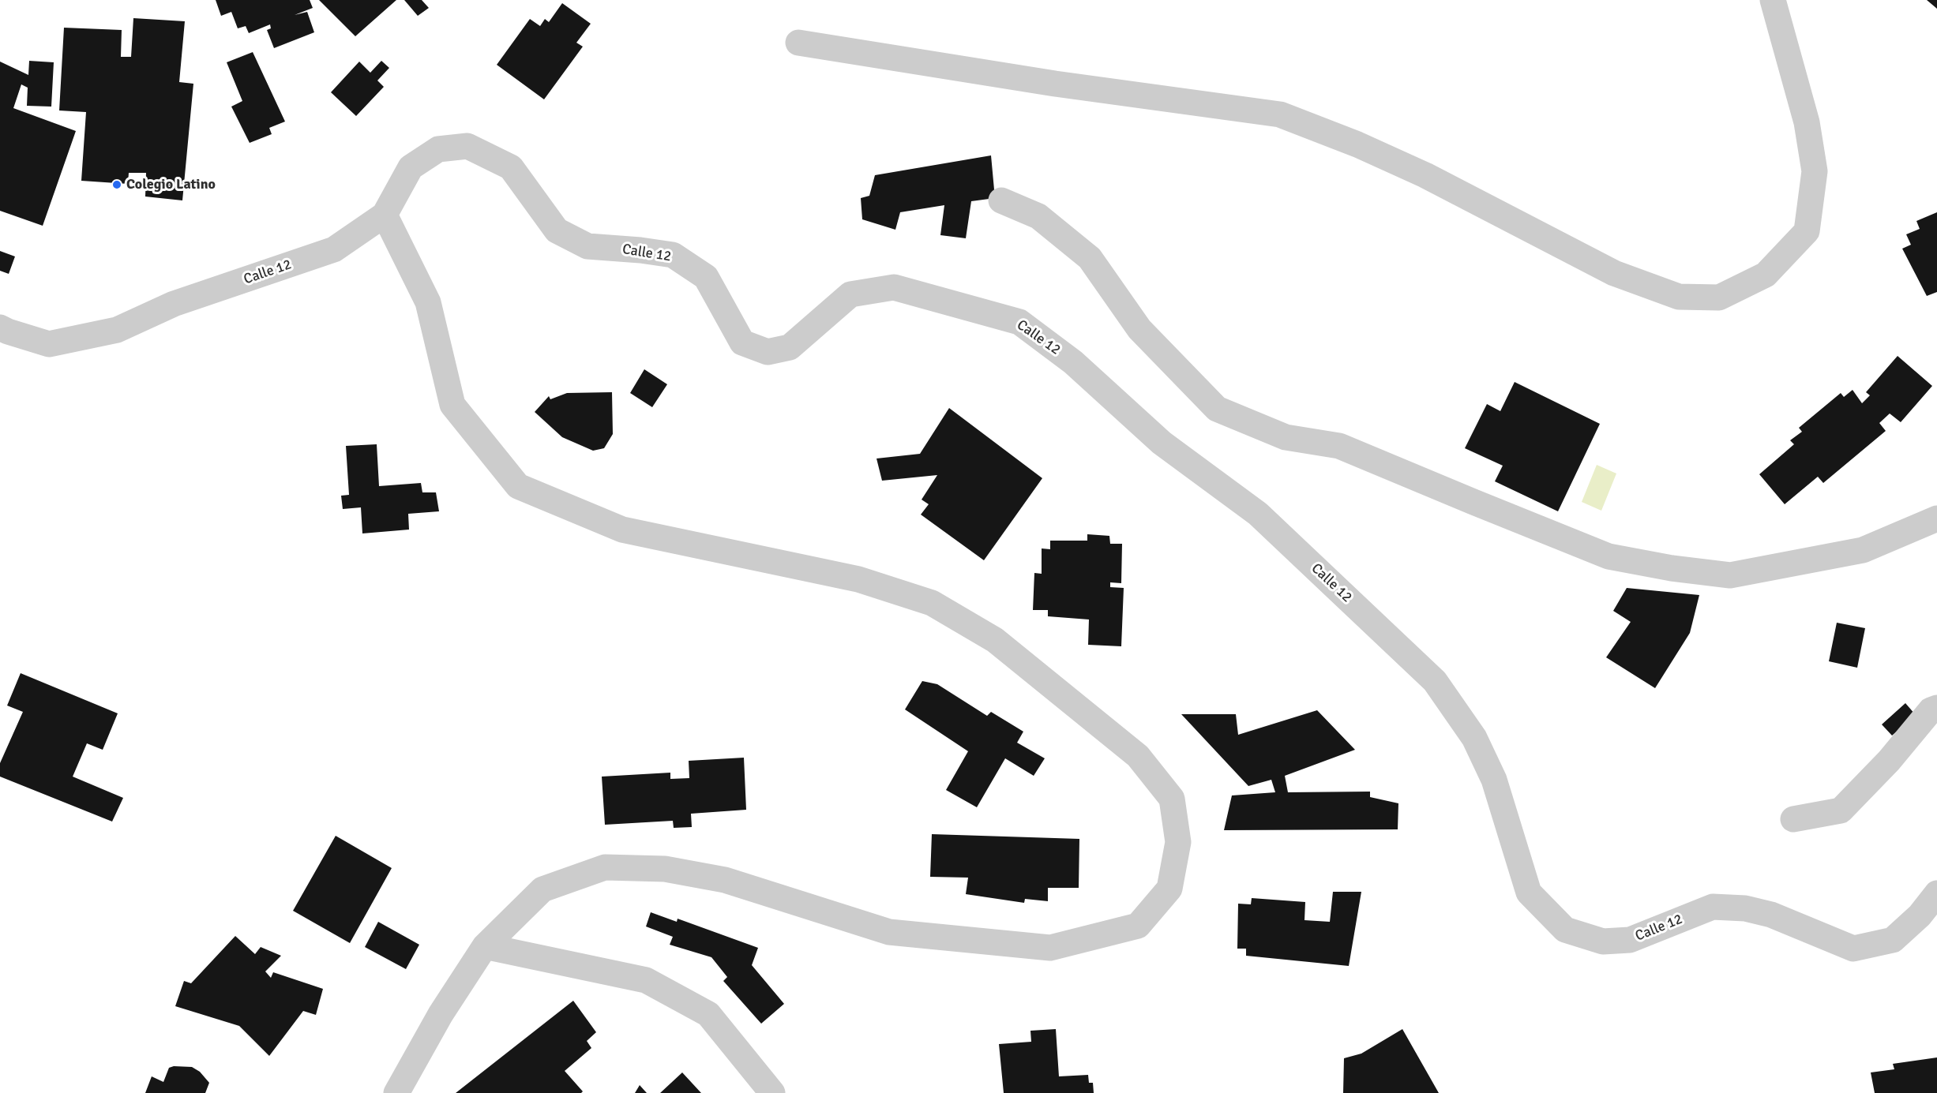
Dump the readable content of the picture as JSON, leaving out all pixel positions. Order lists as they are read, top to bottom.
{
  "streets": {
    "street": ["Calle 12"]
  },
  "places": ["Colegio Latino"]
}
